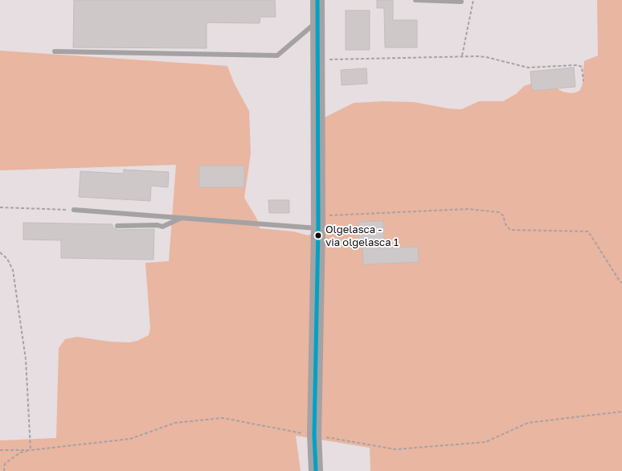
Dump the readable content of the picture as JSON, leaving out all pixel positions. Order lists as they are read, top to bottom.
{
  "places": ["Olgelasca - via olgelasca 1"]
}
